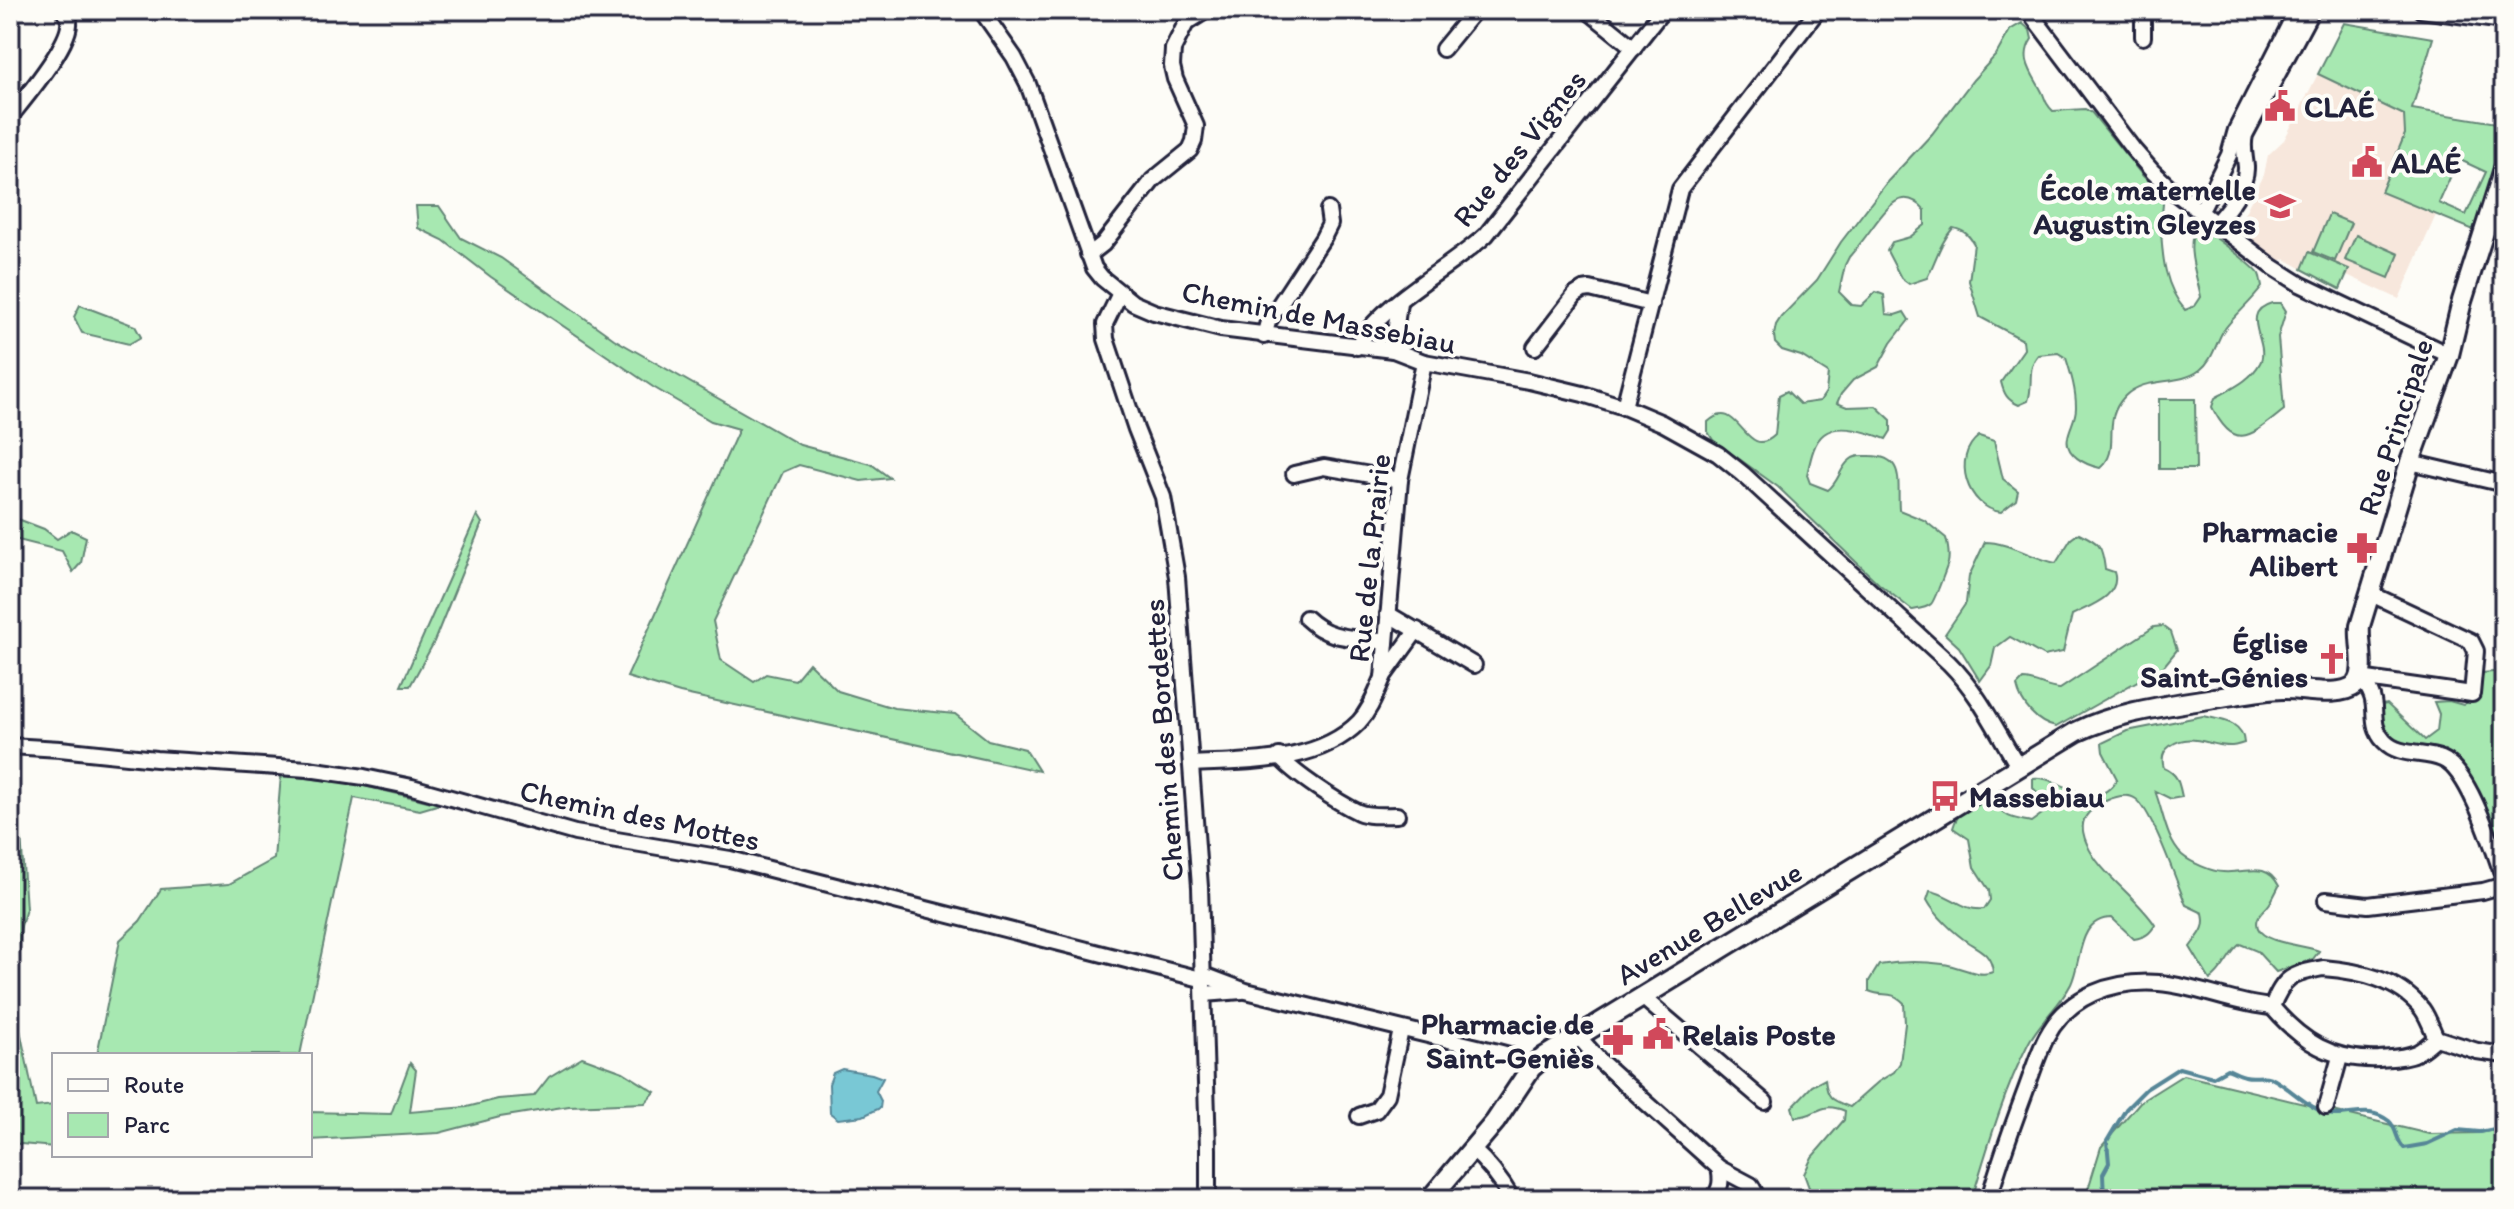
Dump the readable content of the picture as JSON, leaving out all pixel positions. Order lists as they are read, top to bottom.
{
  "streets": {
    "main road": ["Rue Principale", "Avenue Bellevue"],
    "street": [
      "Rue des Vignes",
      "Chemin de Massebiau",
      "Rue de la Prairie",
      "Chemin des Bordettes",
      "Chemin des Mottes"
    ]
  },
  "crossings": [
    ["Rue des Vignes", "Chemin de Massebiau"],
    ["Chemin de Massebiau", "Rue de la Prairie"],
    ["Chemin de Massebiau", "Chemin des Bordettes"],
    ["Chemin de Massebiau", "Avenue Bellevue"],
    ["Rue de la Prairie", "Chemin des Bordettes"],
    ["Chemin des Bordettes", "Chemin des Mottes"]
  ],
  "places": {
    "public building": ["CLAÉ", "ALAÉ", "Relais Poste"],
    "school or university": ["École maternelle Augustin Gleyzes"],
    "pharmacy": ["Pharmacie Alibert", "Pharmacie de Saint-Geniès"],
    "church": ["Église Saint-Génies"],
    "bus stop": ["Massebiau"]
  },
  "legend": ["Route", "Parc"]
}
